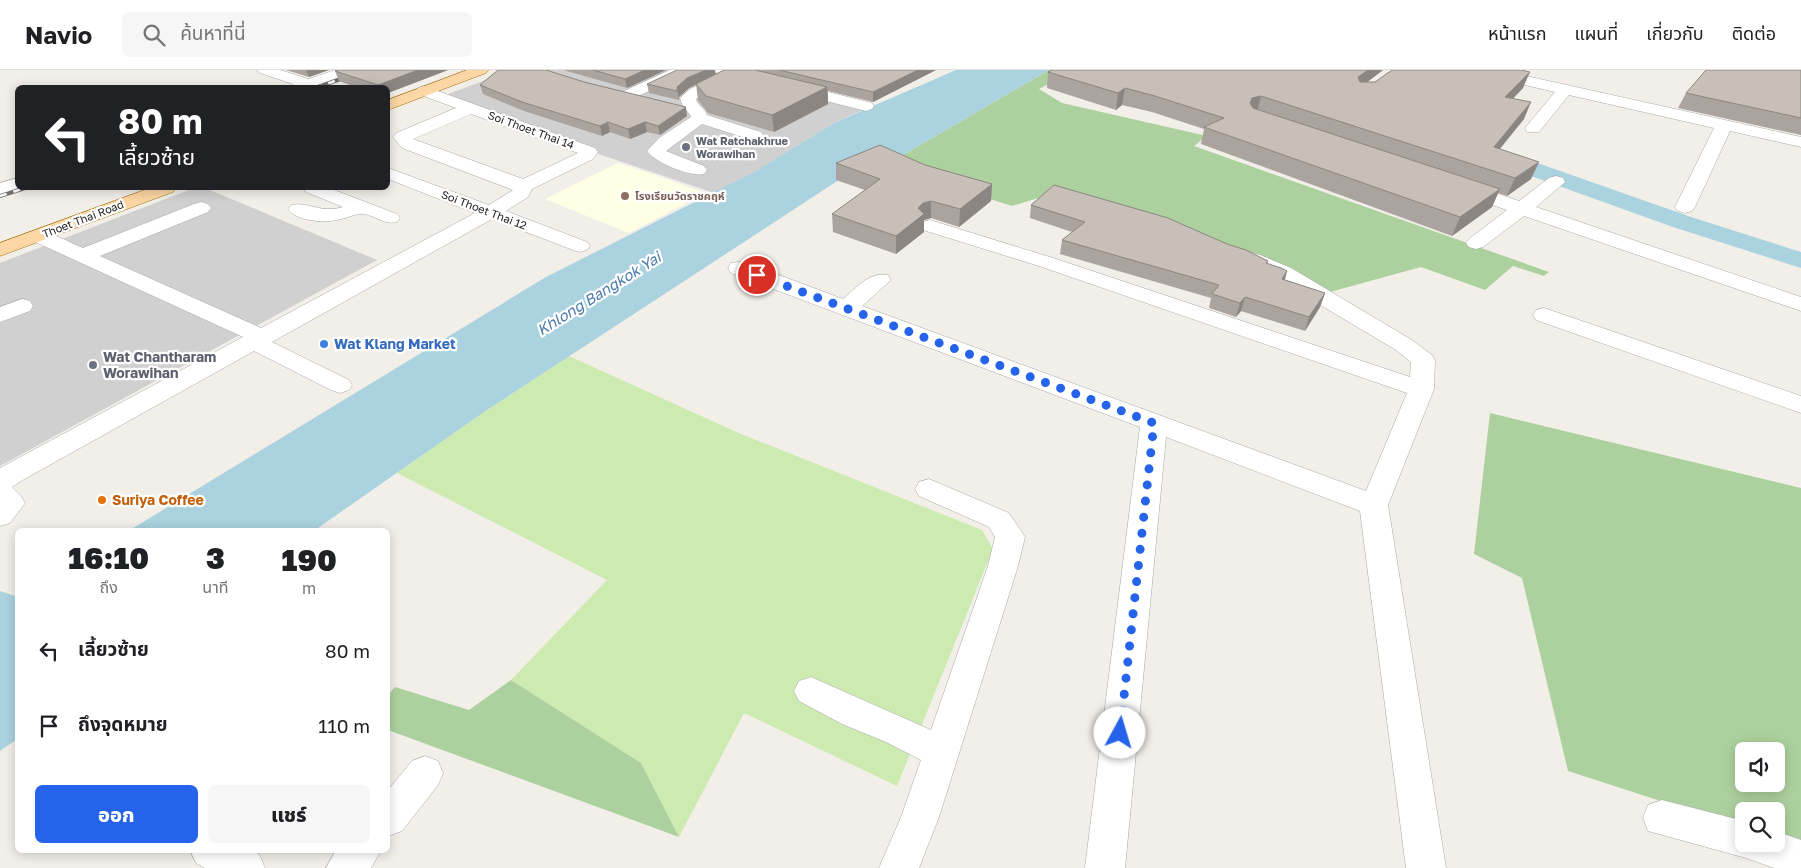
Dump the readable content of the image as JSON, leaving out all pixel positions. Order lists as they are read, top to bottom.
{
  "streets": {
    "main road": ["Thoet Thai Road"],
    "street": ["Soi Thoet Thai 14", "Soi Thoet Thai 12"]
  },
  "water": ["Khlong Bangkok Yai"],
  "places": [
    "Wat Ratchakhrue Worawihan",
    "โรงเรียนวัดราชคฤห์",
    "Wat Klang Market",
    "Wat Chantharam Worawihan",
    "Suriya Coffee"
  ],
  "page": {
    "header": "Navio",
    "search": "ค้นหาที่นี่",
    "nav": [
      "หน้าแรก",
      "แผนที่",
      "เกี่ยวกับ",
      "ติดต่อ"
    ],
    "turn": ["80 m", "เลี้ยวซ้าย"],
    "eta": [
      "16:10",
      "ถึง",
      "3",
      "นาที",
      "190",
      "m"
    ],
    "list": [
      {
        "name": "เลี้ยวซ้าย",
        "value": "80 m"
      },
      {
        "name": "ถึงจุดหมาย",
        "value": "110 m"
      }
    ],
    "buttons": ["ออก", "แชร์"]
  }
}
